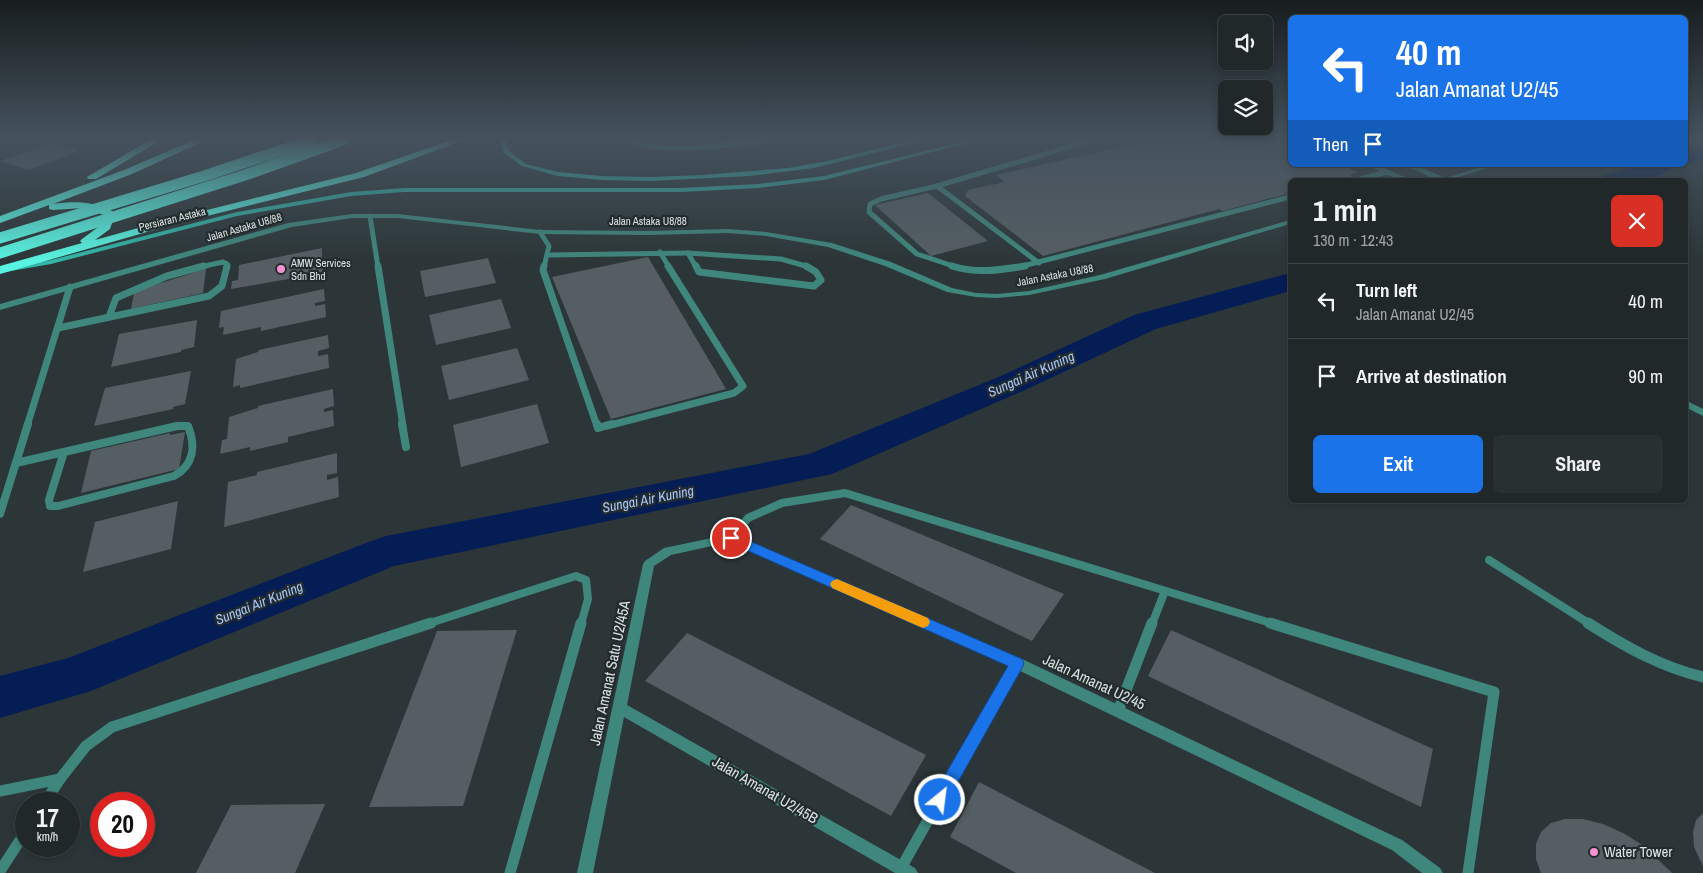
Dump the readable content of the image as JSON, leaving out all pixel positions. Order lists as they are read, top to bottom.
{
  "streets": {
    "main road": ["Persiaran Astaka"],
    "street": [
      "Jalan Astaka U8/88",
      "Jalan Amanat Satu U2/45A",
      "Jalan Amanat U2/45",
      "Jalan Amanat U2/45B"
    ]
  },
  "crossings": [
    ["Jalan Amanat Satu U2/45A", "Jalan Amanat U2/45"],
    ["Jalan Amanat Satu U2/45A", "Jalan Amanat U2/45B"]
  ],
  "water": ["Sungai Air Kuning"],
  "places": ["AMW Services Sdn Bhd", "Water Tower"],
  "page": {
    "turn": ["40 m", "Jalan Amanat U2/45"],
    "then": "Then",
    "heading": ["1 min", "130 m · 12:43"],
    "list": [
      {
        "name": "Turn left",
        "note": "Jalan Amanat U2/45",
        "value": "40 m"
      },
      {
        "name": "Arrive at destination",
        "value": "90 m"
      }
    ],
    "buttons": ["Exit", "Share"],
    "speed": "17 km/h",
    "limit": "20"
  }
}
